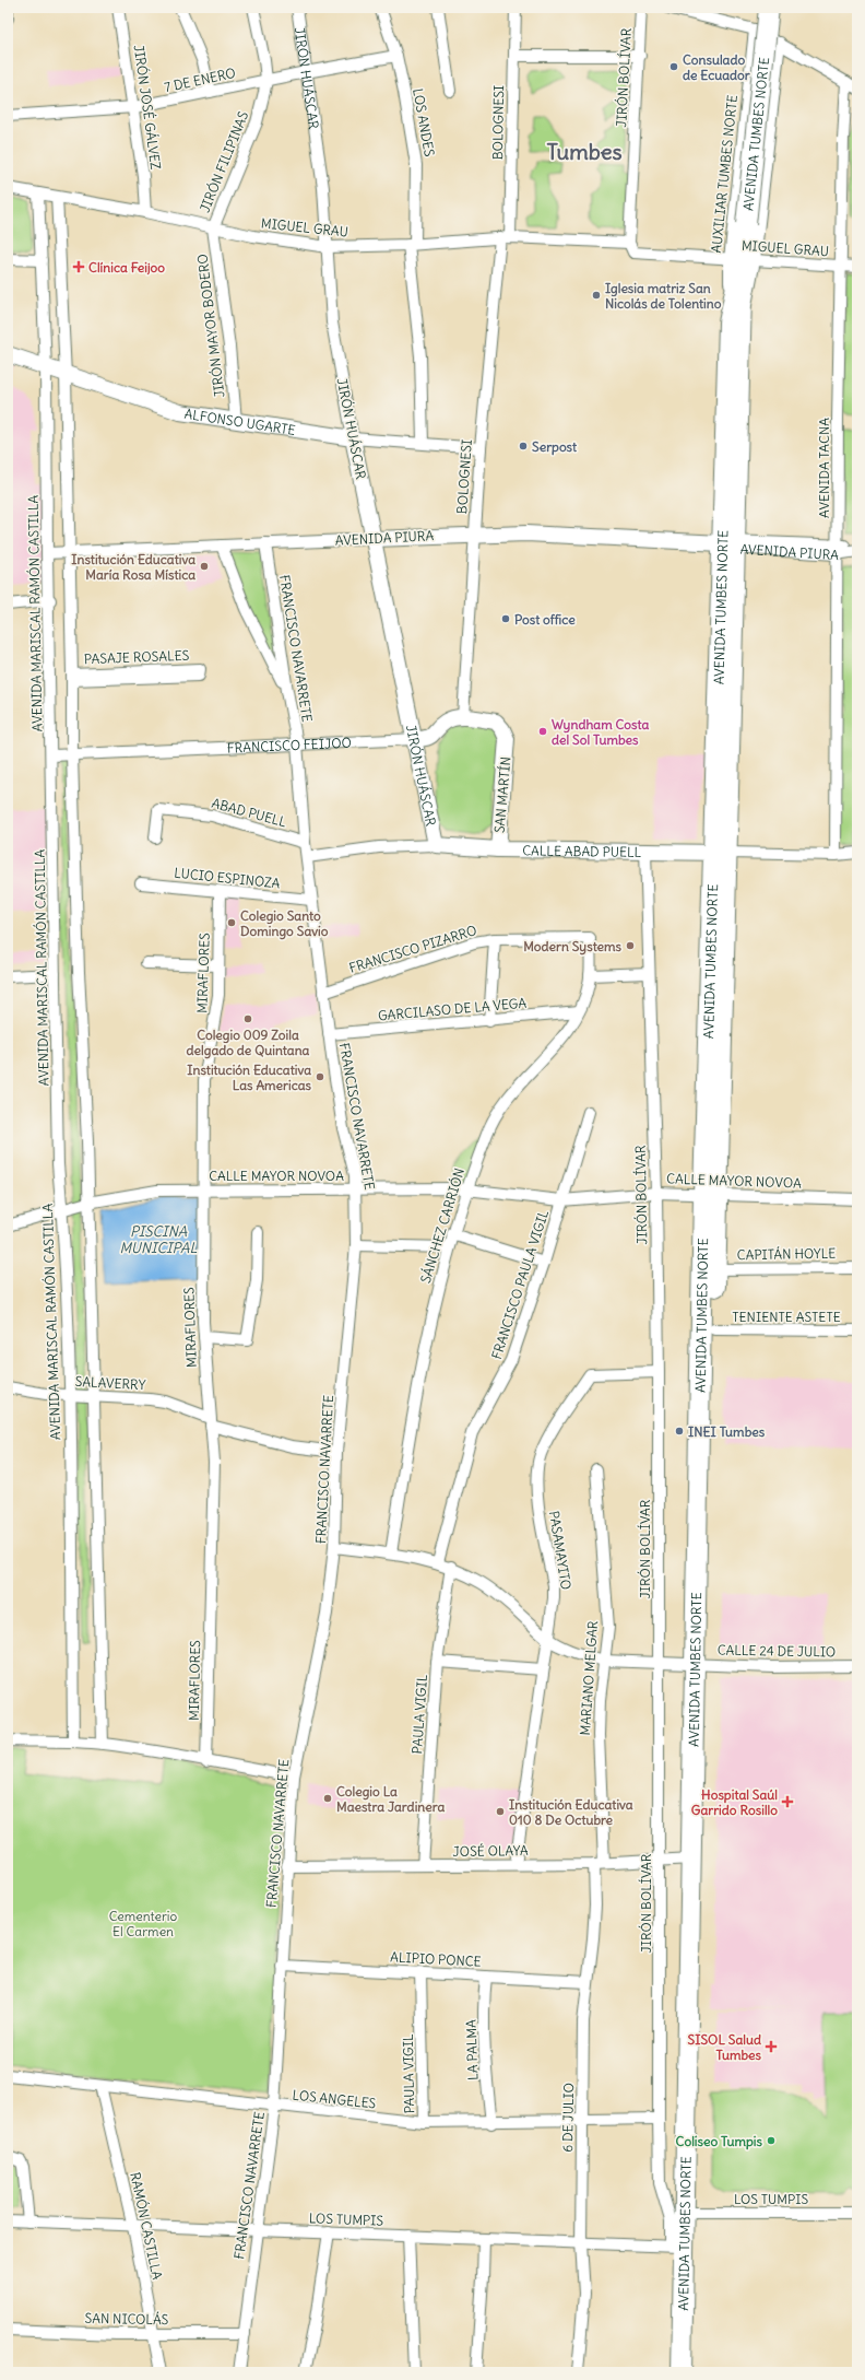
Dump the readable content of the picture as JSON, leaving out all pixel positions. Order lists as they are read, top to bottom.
{
  "streets": {
    "highway": ["AVENIDA TUMBES NORTE"],
    "main road": [
      "JIRÓN HUÁSCAR",
      "ALFONSO UGARTE",
      "AVENIDA PIURA",
      "FRANCISCO FEIJOO",
      "SAN MARTÍN",
      "CALLE ABAD PUELL"
    ],
    "street": [
      "JIRÓN BOLÍVAR",
      "7 DE ENERO",
      "JIRÓN JOSÉ GÁLVEZ",
      "LOS ANDES",
      "BOLOGNESI",
      "JIRÓN FILIPINAS",
      "AUXILIAR TUMBES NORTE",
      "MIGUEL GRAU",
      "JIRÓN MAYOR BODERO",
      "AVENIDA TACNA",
      "AVENIDA MARISCAL RAMÓN CASTILLA",
      "FRANCISCO NAVARRETE",
      "PASAJE ROSALES",
      "ABAD PUELL",
      "LUCIO ESPINOZA",
      "FRANCISCO PIZARRO",
      "MIRAFLORES",
      "GARCILASO DE LA VEGA",
      "CALLE MAYOR NOVOA",
      "SÁNCHEZ CARRIÓN",
      "CAPITÁN HOYLE",
      "FRANCISCO PAULA VIGIL",
      "TENIENTE ASTETE",
      "SALAVERRY",
      "PASAMAYITO",
      "CALLE 24 DE JULIO",
      "MARIANO MELGAR",
      "PAULA VIGIL",
      "JOSÉ OLAYA",
      "ALIPIO PONCE",
      "LA PALMA",
      "LOS ANGELES",
      "6 DE JULIO",
      "LOS TUMPIS",
      "RAMÓN CASTILLA",
      "SAN NICOLÁS"
    ]
  },
  "crossings": [
    ["JIRÓN HUÁSCAR", "7 DE ENERO"],
    ["JIRÓN HUÁSCAR", "MIGUEL GRAU"],
    ["JIRÓN HUÁSCAR", "ALFONSO UGARTE"],
    ["JIRÓN HUÁSCAR", "AVENIDA PIURA"],
    ["JIRÓN HUÁSCAR", "FRANCISCO FEIJOO"],
    ["JIRÓN HUÁSCAR", "CALLE ABAD PUELL"],
    ["JIRÓN BOLÍVAR", "AVENIDA TUMBES NORTE"],
    ["JIRÓN BOLÍVAR", "MIGUEL GRAU"],
    ["JIRÓN BOLÍVAR", "CALLE ABAD PUELL"],
    ["JIRÓN BOLÍVAR", "CALLE MAYOR NOVOA"],
    ["JIRÓN BOLÍVAR", "PASAMAYITO"],
    ["JIRÓN BOLÍVAR", "CALLE 24 DE JULIO"],
    ["JIRÓN BOLÍVAR", "JOSÉ OLAYA"],
    ["JIRÓN BOLÍVAR", "LOS ANGELES"],
    ["JIRÓN BOLÍVAR", "LOS TUMPIS"],
    ["7 DE ENERO", "JIRÓN JOSÉ GÁLVEZ"],
    ["7 DE ENERO", "LOS ANDES"],
    ["7 DE ENERO", "JIRÓN FILIPINAS"],
    ["JIRÓN JOSÉ GÁLVEZ", "MIGUEL GRAU"],
    ["LOS ANDES", "MIGUEL GRAU"],
    ["LOS ANDES", "ALFONSO UGARTE"],
    ["BOLOGNESI", "MIGUEL GRAU"],
    ["BOLOGNESI", "ALFONSO UGARTE"],
    ["BOLOGNESI", "AVENIDA PIURA"],
    ["BOLOGNESI", "FRANCISCO FEIJOO"],
    ["AVENIDA TUMBES NORTE", "AUXILIAR TUMBES NORTE"],
    ["AVENIDA TUMBES NORTE", "MIGUEL GRAU"],
    ["AVENIDA TUMBES NORTE", "AVENIDA PIURA"],
    ["AVENIDA TUMBES NORTE", "CALLE ABAD PUELL"],
    ["AVENIDA TUMBES NORTE", "CALLE MAYOR NOVOA"],
    ["AVENIDA TUMBES NORTE", "CAPITÁN HOYLE"],
    ["AVENIDA TUMBES NORTE", "TENIENTE ASTETE"],
    ["AVENIDA TUMBES NORTE", "CALLE 24 DE JULIO"],
    ["AVENIDA TUMBES NORTE", "JOSÉ OLAYA"],
    ["AVENIDA TUMBES NORTE", "LOS TUMPIS"],
    ["JIRÓN FILIPINAS", "MIGUEL GRAU"],
    ["JIRÓN FILIPINAS", "JIRÓN MAYOR BODERO"],
    ["AUXILIAR TUMBES NORTE", "MIGUEL GRAU"],
    ["MIGUEL GRAU", "JIRÓN MAYOR BODERO"],
    ["MIGUEL GRAU", "AVENIDA TACNA"],
    ["MIGUEL GRAU", "AVENIDA MARISCAL RAMÓN CASTILLA"],
    ["JIRÓN MAYOR BODERO", "ALFONSO UGARTE"],
    ["ALFONSO UGARTE", "AVENIDA MARISCAL RAMÓN CASTILLA"],
    ["AVENIDA TACNA", "AVENIDA PIURA"],
    ["AVENIDA TACNA", "CALLE ABAD PUELL"],
    ["AVENIDA PIURA", "AVENIDA MARISCAL RAMÓN CASTILLA"],
    ["AVENIDA PIURA", "FRANCISCO NAVARRETE"],
    ["AVENIDA MARISCAL RAMÓN CASTILLA", "FRANCISCO FEIJOO"],
    ["AVENIDA MARISCAL RAMÓN CASTILLA", "CALLE MAYOR NOVOA"],
    ["AVENIDA MARISCAL RAMÓN CASTILLA", "SALAVERRY"],
    ["FRANCISCO NAVARRETE", "FRANCISCO FEIJOO"],
    ["FRANCISCO NAVARRETE", "ABAD PUELL"],
    ["FRANCISCO NAVARRETE", "CALLE ABAD PUELL"],
    ["FRANCISCO NAVARRETE", "LUCIO ESPINOZA"],
    ["FRANCISCO NAVARRETE", "FRANCISCO PIZARRO"],
    ["FRANCISCO NAVARRETE", "GARCILASO DE LA VEGA"],
    ["FRANCISCO NAVARRETE", "CALLE MAYOR NOVOA"],
    ["FRANCISCO NAVARRETE", "SALAVERRY"],
    ["FRANCISCO NAVARRETE", "CALLE 24 DE JULIO"],
    ["FRANCISCO NAVARRETE", "JOSÉ OLAYA"],
    ["FRANCISCO NAVARRETE", "ALIPIO PONCE"],
    ["FRANCISCO NAVARRETE", "LOS ANGELES"],
    ["FRANCISCO NAVARRETE", "LOS TUMPIS"],
    ["FRANCISCO NAVARRETE", "SAN NICOLÁS"],
    ["FRANCISCO FEIJOO", "SAN MARTÍN"],
    ["SAN MARTÍN", "CALLE ABAD PUELL"],
    ["LUCIO ESPINOZA", "MIRAFLORES"],
    ["FRANCISCO PIZARRO", "SÁNCHEZ CARRIÓN"],
    ["MIRAFLORES", "CALLE MAYOR NOVOA"],
    ["MIRAFLORES", "SALAVERRY"],
    ["GARCILASO DE LA VEGA", "SÁNCHEZ CARRIÓN"],
    ["CALLE MAYOR NOVOA", "SÁNCHEZ CARRIÓN"],
    ["CALLE MAYOR NOVOA", "FRANCISCO PAULA VIGIL"],
    ["SÁNCHEZ CARRIÓN", "CALLE 24 DE JULIO"],
    ["FRANCISCO PAULA VIGIL", "CALLE 24 DE JULIO"],
    ["PASAMAYITO", "CALLE 24 DE JULIO"],
    ["PASAMAYITO", "JOSÉ OLAYA"],
    ["CALLE 24 DE JULIO", "MARIANO MELGAR"],
    ["CALLE 24 DE JULIO", "PAULA VIGIL"],
    ["MARIANO MELGAR", "JOSÉ OLAYA"],
    ["MARIANO MELGAR", "6 DE JULIO"],
    ["PAULA VIGIL", "JOSÉ OLAYA"],
    ["PAULA VIGIL", "ALIPIO PONCE"],
    ["PAULA VIGIL", "LOS ANGELES"],
    ["JOSÉ OLAYA", "6 DE JULIO"],
    ["ALIPIO PONCE", "LA PALMA"],
    ["ALIPIO PONCE", "6 DE JULIO"],
    ["LA PALMA", "LOS ANGELES"],
    ["LOS ANGELES", "6 DE JULIO"],
    ["LOS ANGELES", "RAMÓN CASTILLA"],
    ["6 DE JULIO", "LOS TUMPIS"],
    ["LOS TUMPIS", "RAMÓN CASTILLA"],
    ["RAMÓN CASTILLA", "SAN NICOLÁS"]
  ],
  "districts": ["Tumbes"],
  "water": ["PISCINA MUNICIPAL"],
  "parks": ["Cementerio El Carmen"],
  "places": {
    "other": [
      "Consulado de Ecuador",
      "Iglesia matriz San Nicolás de Tolentino",
      "Serpost",
      "Institución Educativa María Rosa Mística",
      "Post office",
      "Wyndham Costa del Sol Tumbes",
      "Colegio Santo Domingo Savio",
      "Modern Systems",
      "Colegio 009 Zoila delgado de Quintana",
      "Institución Educativa Las Americas",
      "INEI Tumbes",
      "Colegio La Maestra Jardinera",
      "Institución Educativa 010 8 De Octubre",
      "Coliseo Tumpis"
    ],
    "health": ["Clínica Feijoo", "Hospital Saúl Garrido Rosillo", "SISOL Salud Tumbes"]
  }
}
